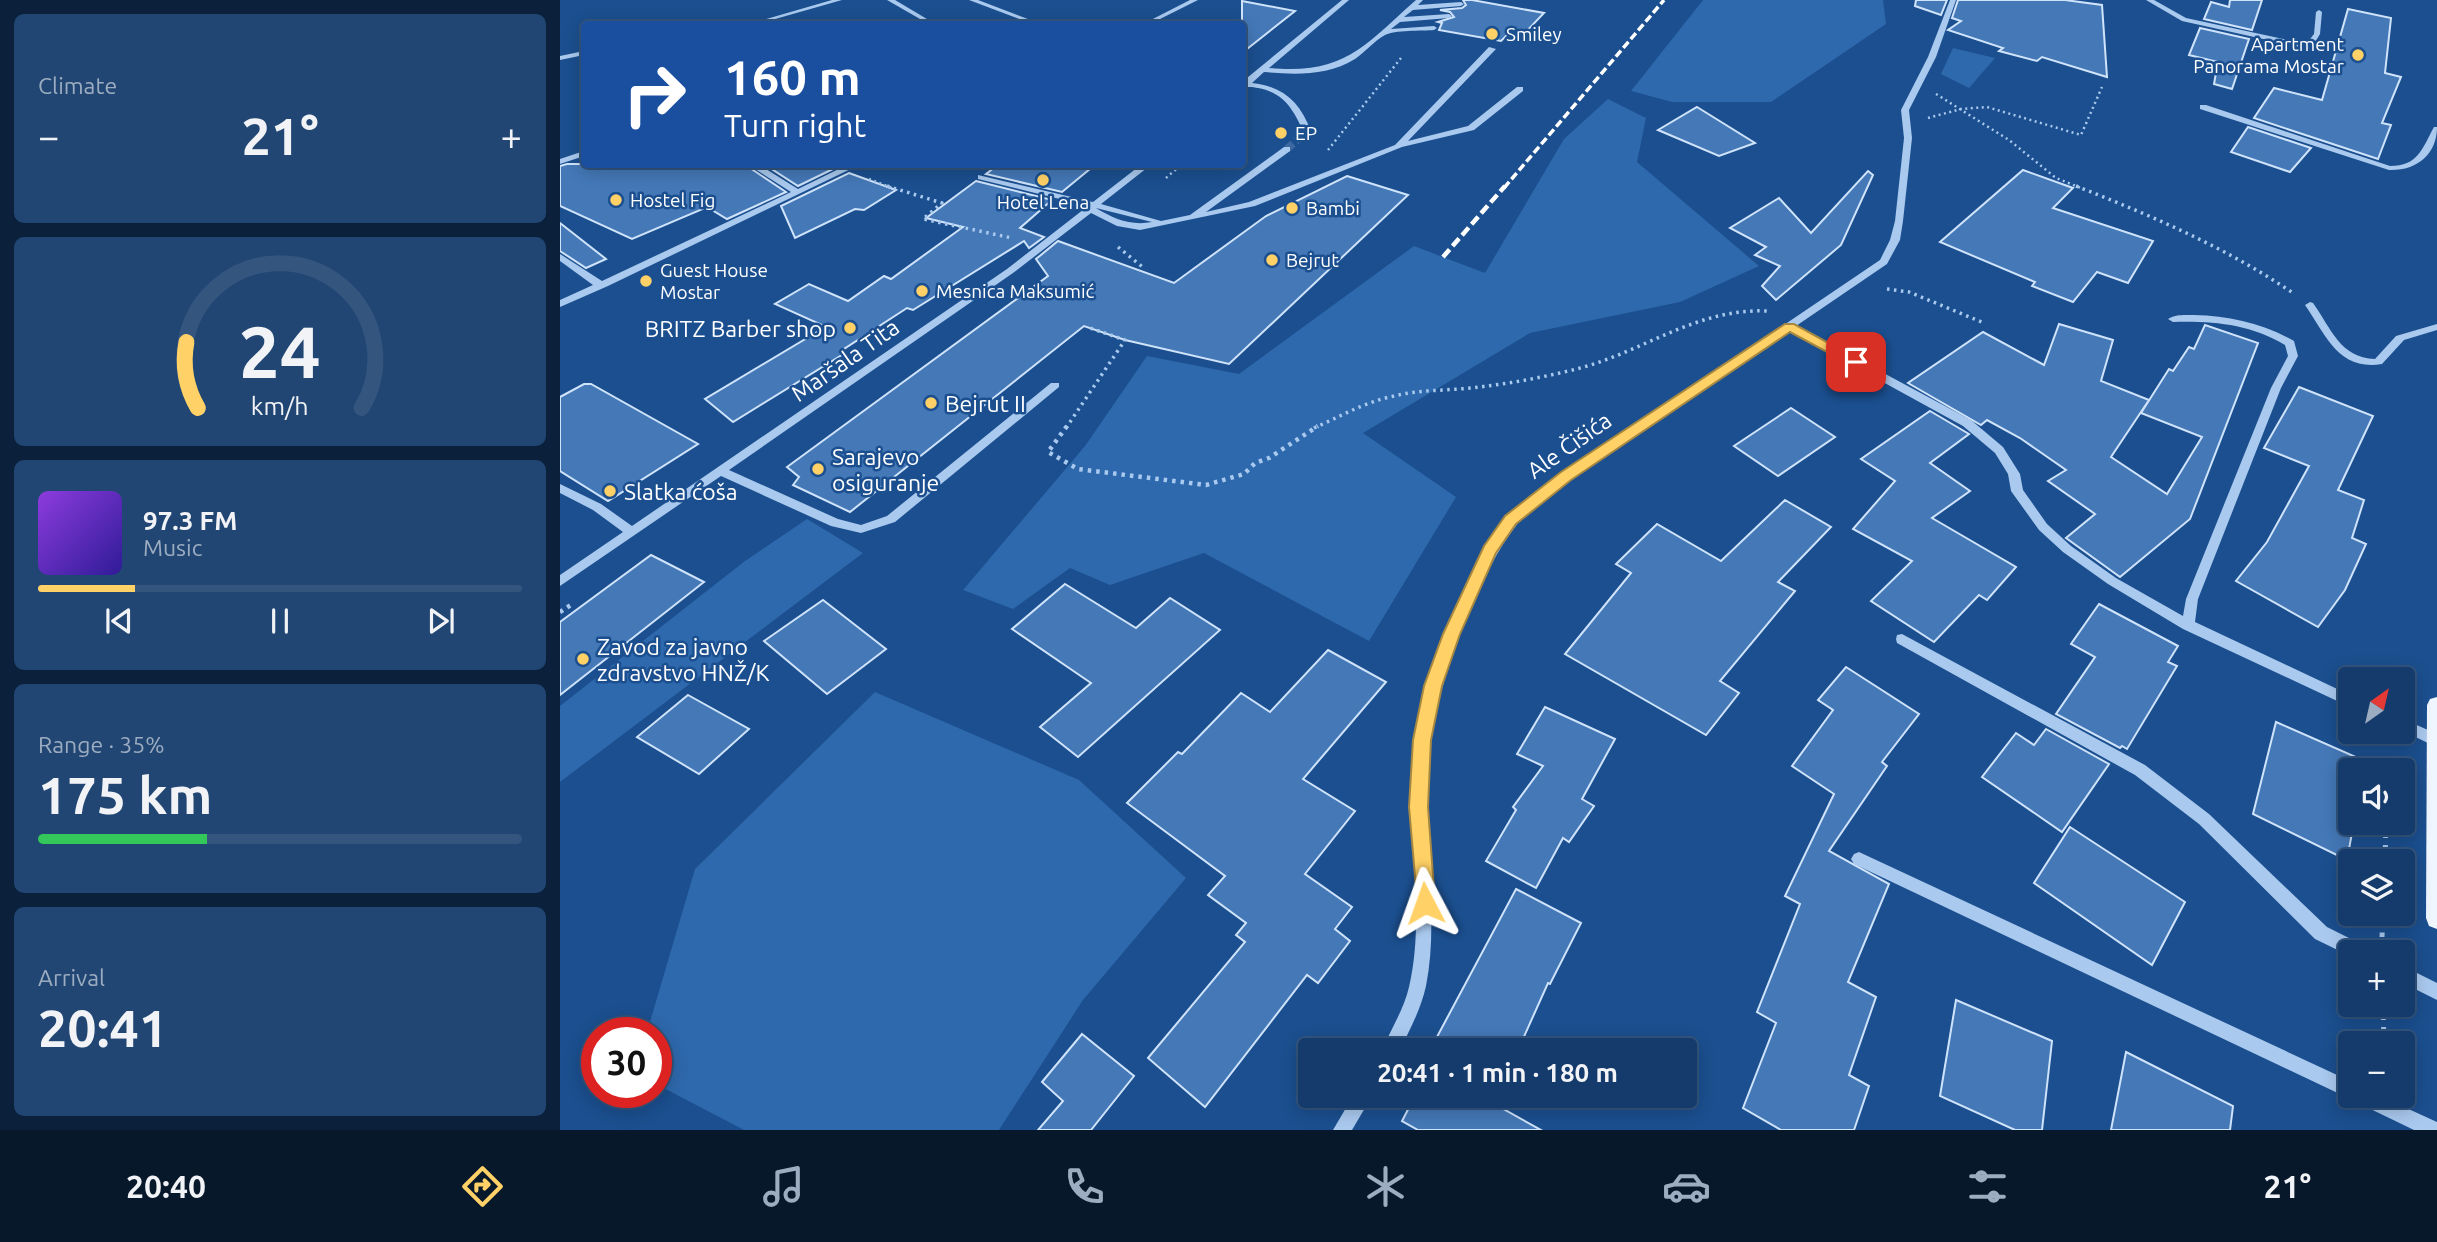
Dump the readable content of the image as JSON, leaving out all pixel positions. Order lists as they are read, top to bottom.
{
  "streets": {
    "street": ["Maršala Tita", "Ale Čišića"]
  },
  "places": [
    "Smiley",
    "Apartment Panorama Mostar",
    "EP",
    "Hotel Lena",
    "Hostel Fig",
    "Bambi",
    "Bejrut",
    "Guest House Mostar",
    "Mesnica Maksumić",
    "BRITZ Barber shop",
    "Bejrut II",
    "Sarajevo osiguranje",
    "Slatka ćoša",
    "Zavod za javno zdravstvo HNŽ/K"
  ],
  "north": "top right",
  "page": {
    "tile": [
      "Climate",
      ["Range · 35%", "175 km"],
      ["Arrival", "20:41"]
    ],
    "turn": ["160 m", "Turn right"],
    "heat": ["−", "21°", "+"],
    "song": ["97.3 FM", "Music"],
    "map_buttons": ["+", "−"],
    "limit": "30",
    "trip": "20:41 · 1 min · 180 m",
    "tabs": ["20:40", "21°"],
    "gauge": ["24", "km/h"]
  }
}
